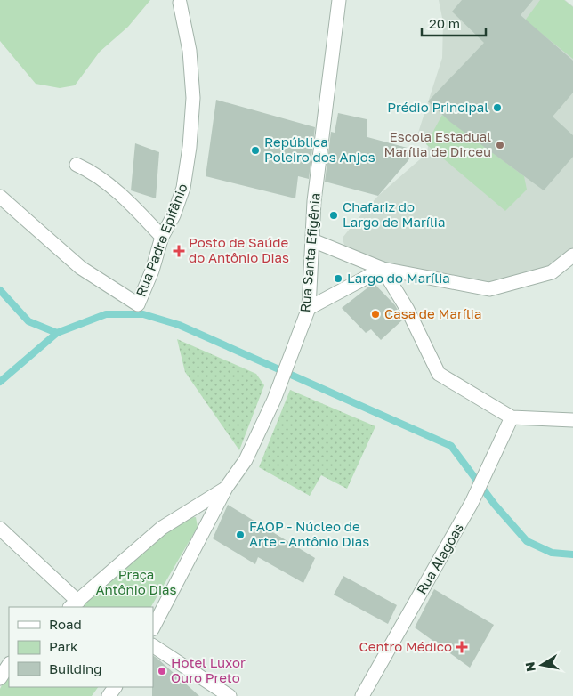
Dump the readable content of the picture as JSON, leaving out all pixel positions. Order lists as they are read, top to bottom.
{
  "streets": {
    "street": ["Rua Padre Epifânio", "Rua Santa Efigênia", "Rua Alagoas"]
  },
  "parks": ["Praça Antônio Dias"],
  "places": {
    "other": [
      "Prédio Principal",
      "Escola Estadual Marília de Dirceu",
      "República Poleiro dos Anjos",
      "Chafariz do Largo de Marília",
      "Largo do Marília",
      "Casa de Marília",
      "FAOP - Núcleo de Arte - Antônio Dias",
      "Hotel Luxor Ouro Preto"
    ],
    "health": ["Posto de Saúde do Antônio Dias", "Centro Médico"]
  },
  "legend": ["Road", "Park", "Building"],
  "scale_bar": "20 m",
  "north": "left"
}
